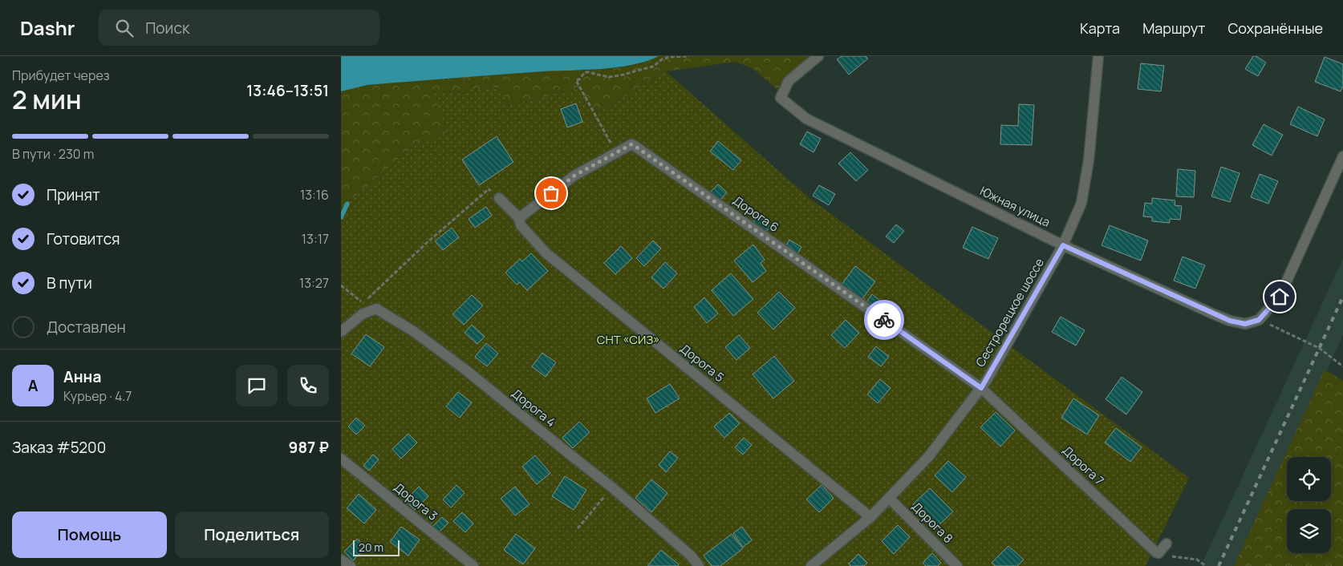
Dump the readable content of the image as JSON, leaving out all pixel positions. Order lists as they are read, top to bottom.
{
  "streets": {
    "street": [
      "Южная улица",
      "Дорога 6",
      "Сестрорецкое шоссе",
      "Дорога 5",
      "Дорога 4",
      "Дорога 7",
      "Дорога 3",
      "Дорога 8"
    ]
  },
  "crossings": [
    ["Южная улица", "Сестрорецкое шоссе"],
    ["Дорога 6", "Сестрорецкое шоссе"],
    ["Дорога 6", "Дорога 5"],
    ["Дорога 6", "Дорога 7"],
    ["Сестрорецкое шоссе", "Дорога 5"],
    ["Сестрорецкое шоссе", "Дорога 7"],
    ["Сестрорецкое шоссе", "Дорога 8"]
  ],
  "parks": ["СНТ «СИЗ»"],
  "scale_bar": "20 m",
  "page": {
    "header": "Dashr",
    "search": "Поиск",
    "nav": ["Карта", "Маршрут", "Сохранённые"],
    "heading": ["2 мин", "Прибудет через", "13:46–13:51"],
    "panel": [
      "Анна",
      "Курьер · 4.7",
      "Заказ #5200",
      "987 ₽"
    ],
    "bar": "В пути · 230 m",
    "list": [
      ["Принят", "13:16"],
      ["Готовится", "13:17"],
      ["В пути", "13:27"],
      "Доставлен"
    ],
    "round": "А",
    "buttons": ["Помощь", "Поделиться"],
    "scale": "20 m"
  }
}
